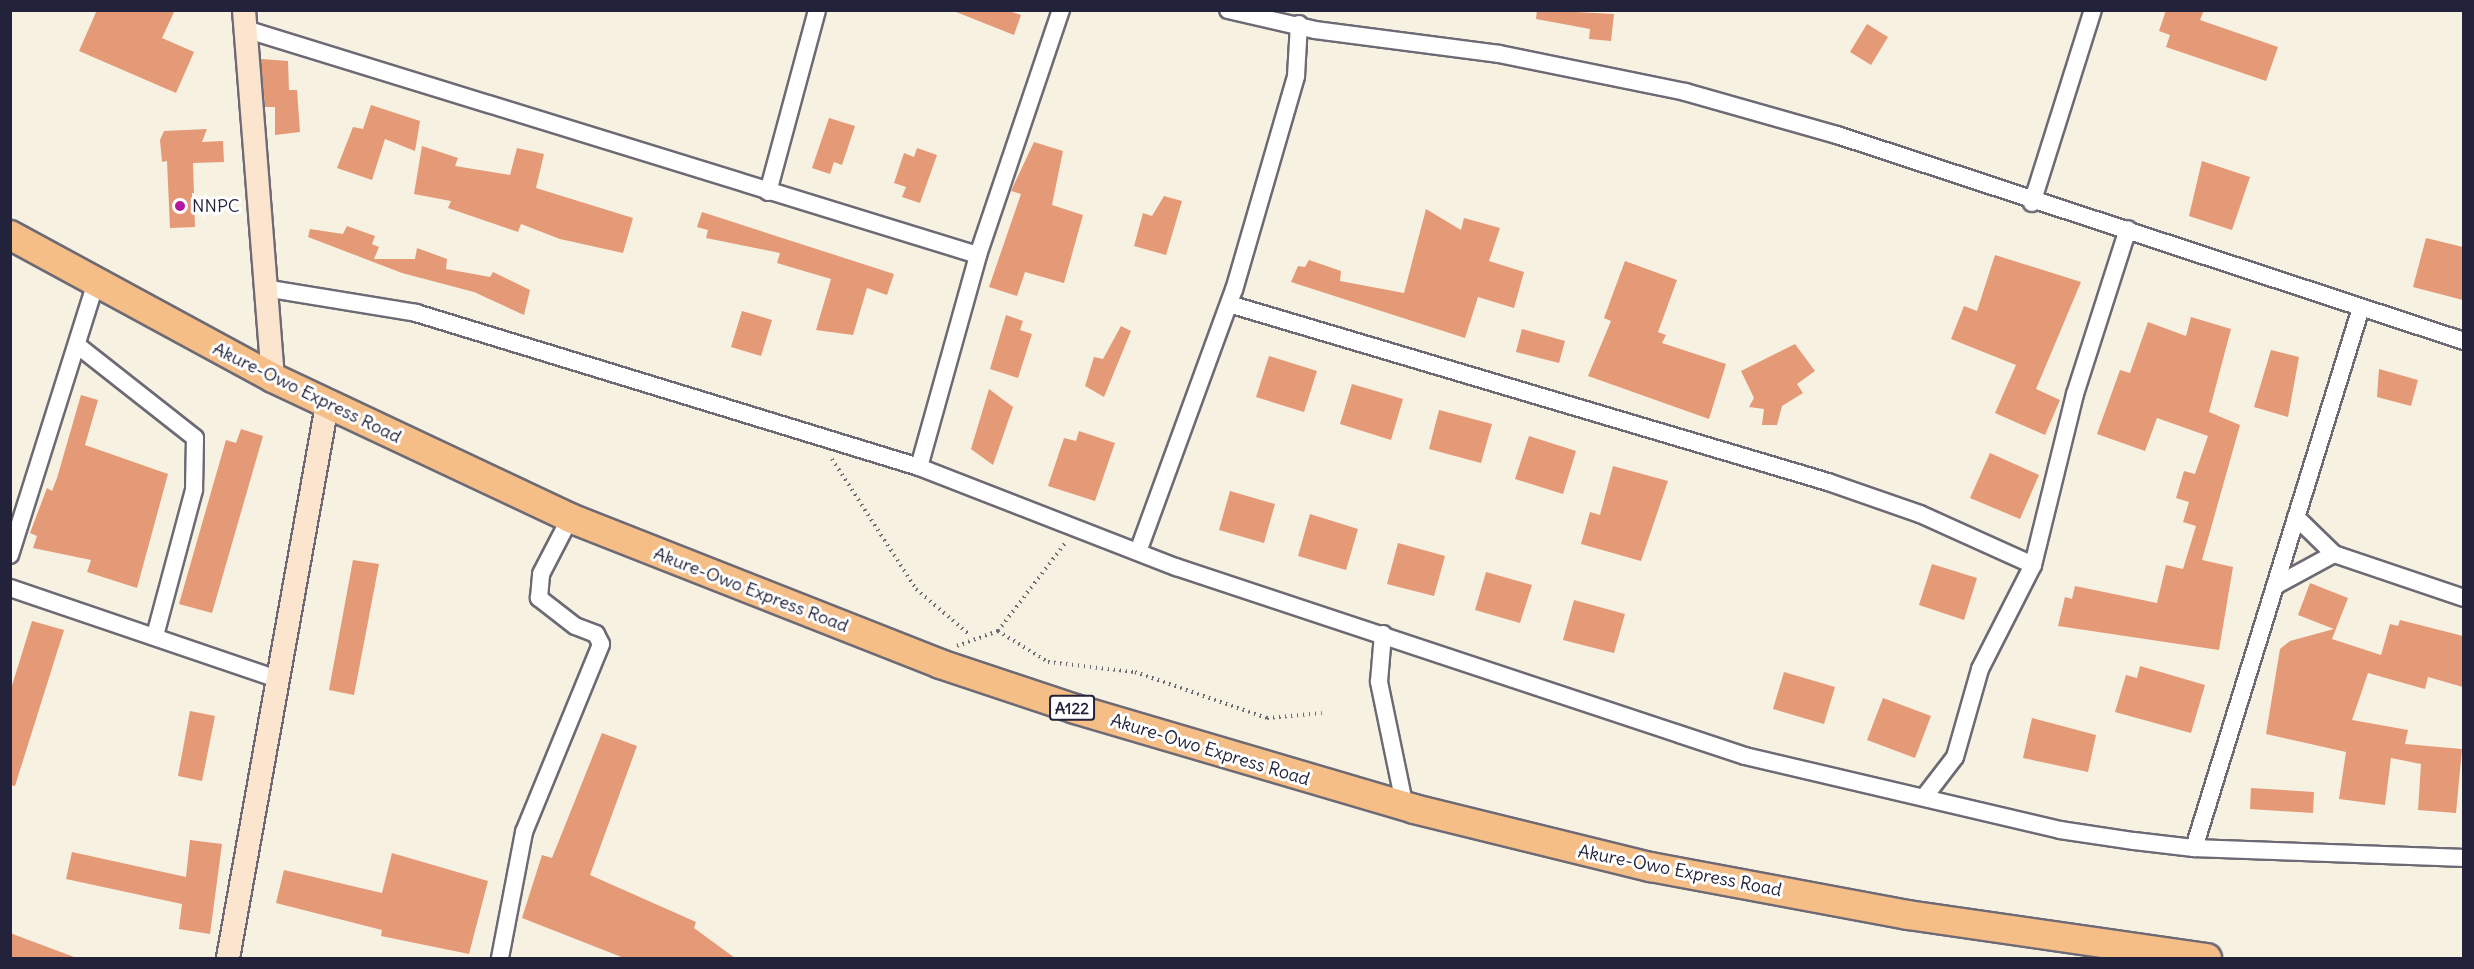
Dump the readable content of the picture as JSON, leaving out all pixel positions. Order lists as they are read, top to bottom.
{
  "streets": {
    "highway": ["Akure-Owo Express Road", "A122"]
  },
  "places": ["NNPC"]
}
